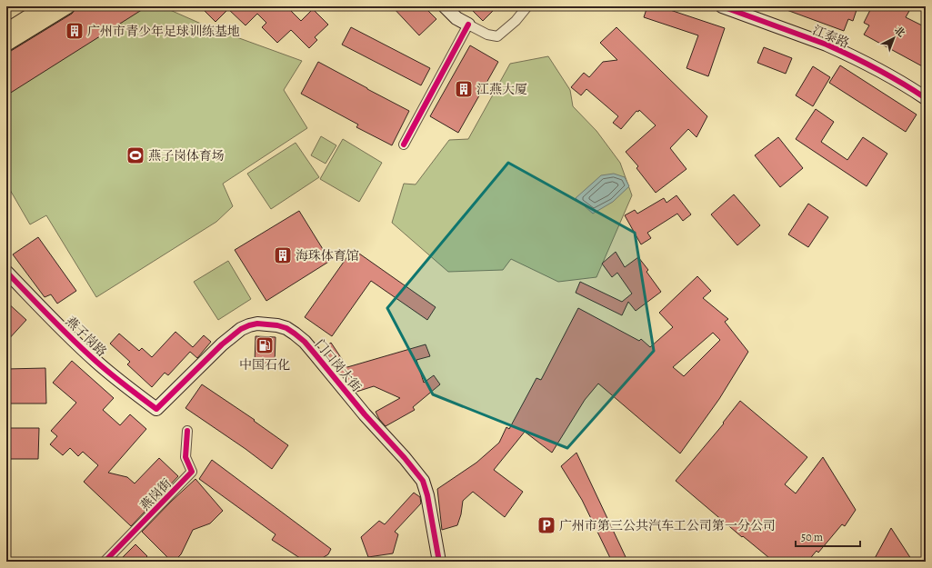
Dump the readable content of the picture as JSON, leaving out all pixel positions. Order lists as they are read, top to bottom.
{
  "streets": {
    "street": [
      "江泰路",
      "燕子岗路",
      "门口岗大街",
      "燕岗街"
    ]
  },
  "crossings": [
    ["燕子岗路", "门口岗大街"]
  ],
  "places": {
    "building": ["广州市青少年足球训练基地", "江燕大厦", "海珠体育馆"],
    "sports": ["燕子岗体育场"],
    "fuel station": ["中国石化"],
    "parking": ["广州市第三公共汽车工公司第一分公司"]
  },
  "scale_bar": "50 m",
  "north": "top right"
}
